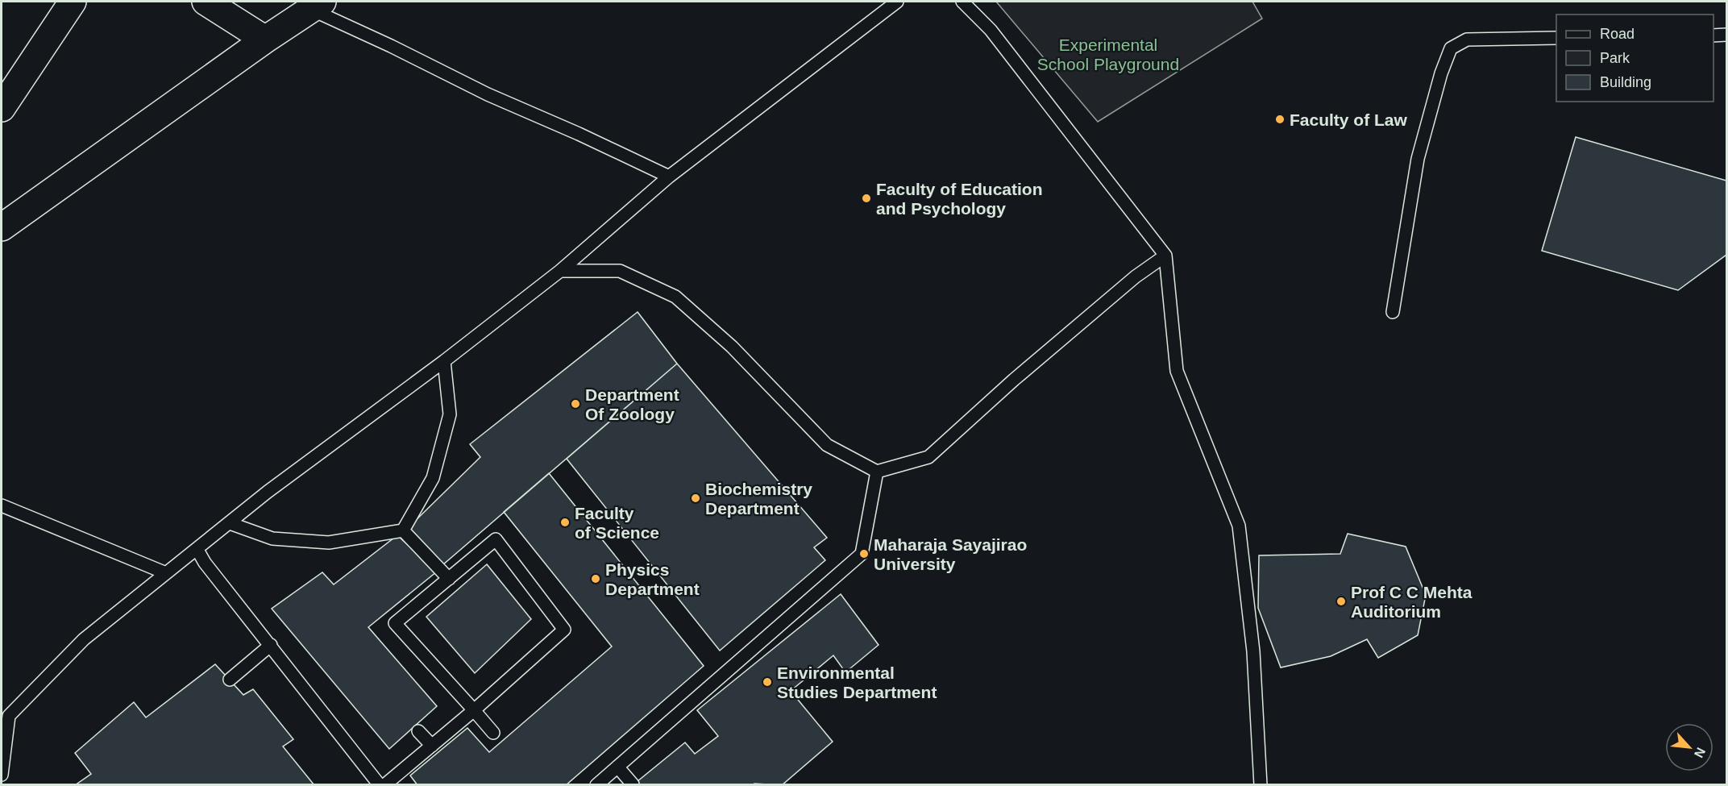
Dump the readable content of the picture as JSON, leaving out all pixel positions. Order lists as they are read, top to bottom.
{
  "parks": ["Experimental School Playground"],
  "places": [
    "Faculty of Law",
    "Faculty of Education and Psychology",
    "Department Of Zoology",
    "Biochemistry Department",
    "Faculty of Science",
    "Maharaja Sayajirao University",
    "Physics Department",
    "Prof C C Mehta Auditorium",
    "Environmental Studies Department"
  ],
  "legend": ["Road", "Park", "Building"],
  "north": "bottom right"
}
